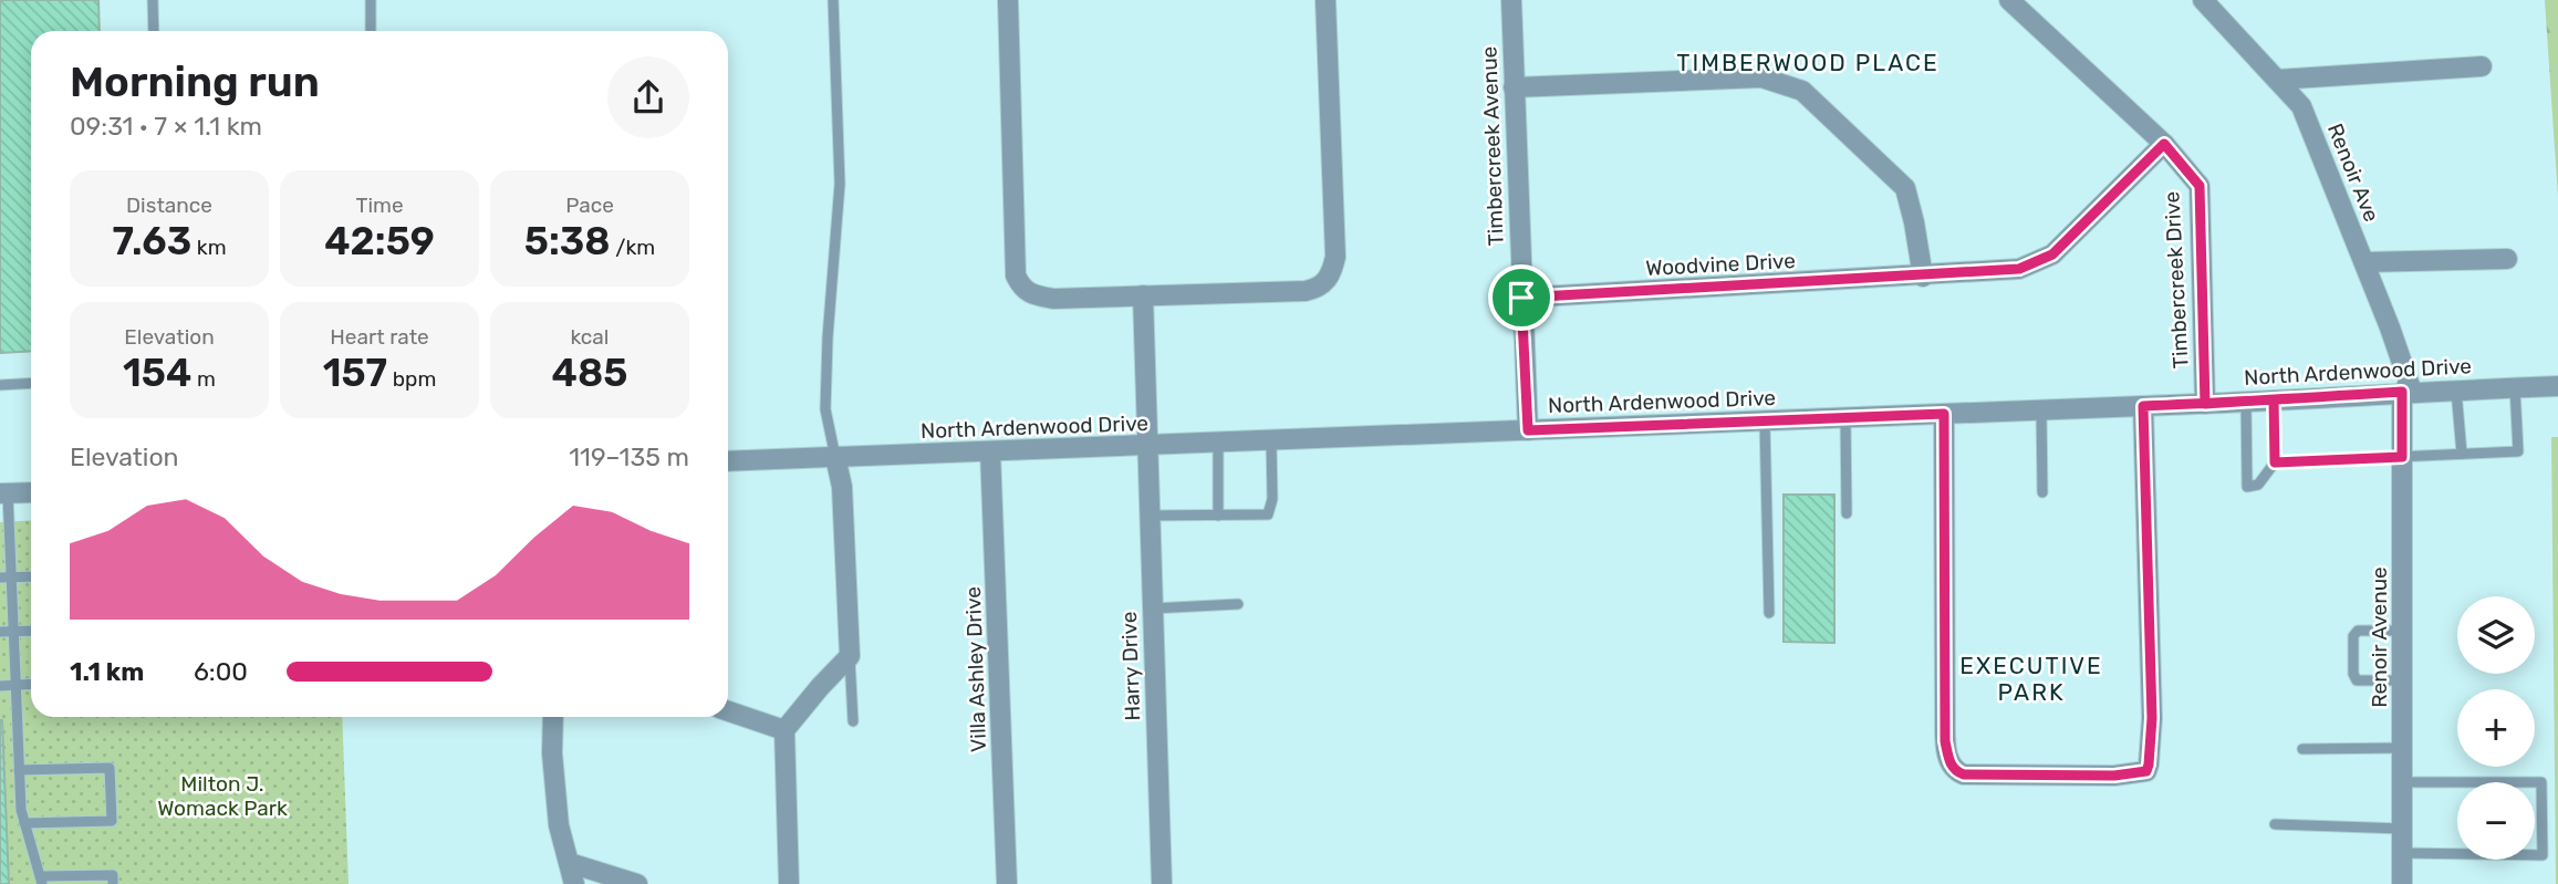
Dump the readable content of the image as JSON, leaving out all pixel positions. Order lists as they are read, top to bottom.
{
  "streets": {
    "street": [
      "Timbercreek Avenue",
      "Renoir Ave",
      "Woodvine Drive",
      "Timbercreek Drive",
      "North Ardenwood Drive",
      "Renoir Avenue",
      "Harry Drive",
      "Villa Ashley Drive"
    ]
  },
  "crossings": [
    ["Timbercreek Avenue", "Woodvine Drive"],
    ["Timbercreek Avenue", "North Ardenwood Drive"],
    ["Renoir Ave", "North Ardenwood Drive"],
    ["Renoir Ave", "Renoir Avenue"],
    ["Woodvine Drive", "Timbercreek Drive"],
    ["Timbercreek Drive", "North Ardenwood Drive"],
    ["North Ardenwood Drive", "Renoir Avenue"],
    ["North Ardenwood Drive", "Harry Drive"],
    ["North Ardenwood Drive", "Villa Ashley Drive"]
  ],
  "districts": ["TIMBERWOOD PLACE", "EXECUTIVE PARK"],
  "parks": ["Milton J. Womack Park"],
  "page": {
    "heading": ["Morning run", "09:31 · 7 × 1.1 km"],
    "stats": [
      ["Distance", "7.63 km"],
      ["Time", "42:59"],
      ["Pace", "5:38 /km"],
      ["Elevation", "154 m"],
      ["Heart rate", "157 bpm"],
      ["kcal", "485"]
    ],
    "chart": ["Elevation", "119–135 m"],
    "map_buttons": ["+", "−"],
    "list": [
      {
        "name": "1.1 km",
        "note": "6:00"
      }
    ]
  }
}
